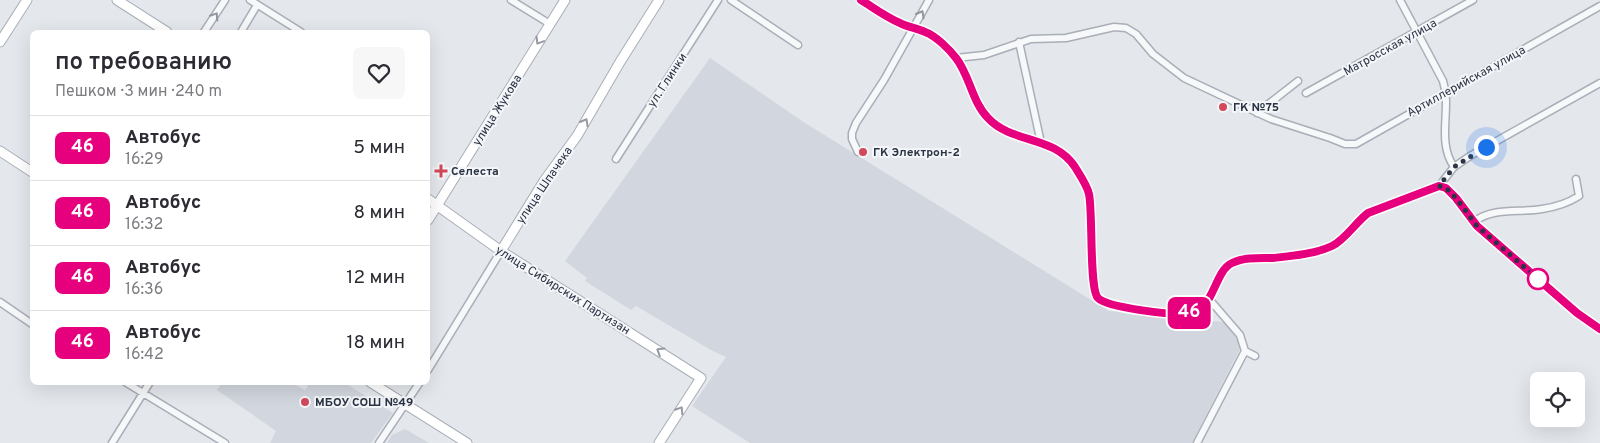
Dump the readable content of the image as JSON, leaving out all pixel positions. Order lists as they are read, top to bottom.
{
  "streets": {
    "street": [
      "Матросская улица",
      "ул. Глинки",
      "Артиллерийская улица",
      "улица Жукова",
      "улица Шпачека",
      "улица Сибирских Партизан"
    ]
  },
  "crossings": [
    ["улица Жукова", "улица Сибирских Партизан"],
    ["улица Шпачека", "улица Сибирских Партизан"]
  ],
  "one_way": ["улица Жукова", "улица Шпачека"],
  "places": {
    "other": ["ГК №75", "ГК Электрон-2", "МБОУ СОШ №49"],
    "health": ["Селеста"]
  },
  "lines": ["bus line 46"],
  "page": {
    "on_map": "46",
    "heading": ["по требованию", "Пешком · 3 мин · 240 m"],
    "list": [
      {
        "mark": "46",
        "name": "Автобус",
        "note": "16:29",
        "value": "5 мин"
      },
      {
        "mark": "46",
        "name": "Автобус",
        "note": "16:32",
        "value": "8 мин"
      },
      {
        "mark": "46",
        "name": "Автобус",
        "note": "16:36",
        "value": "12 мин"
      },
      {
        "mark": "46",
        "name": "Автобус",
        "note": "16:42",
        "value": "18 мин"
      }
    ]
  }
}
